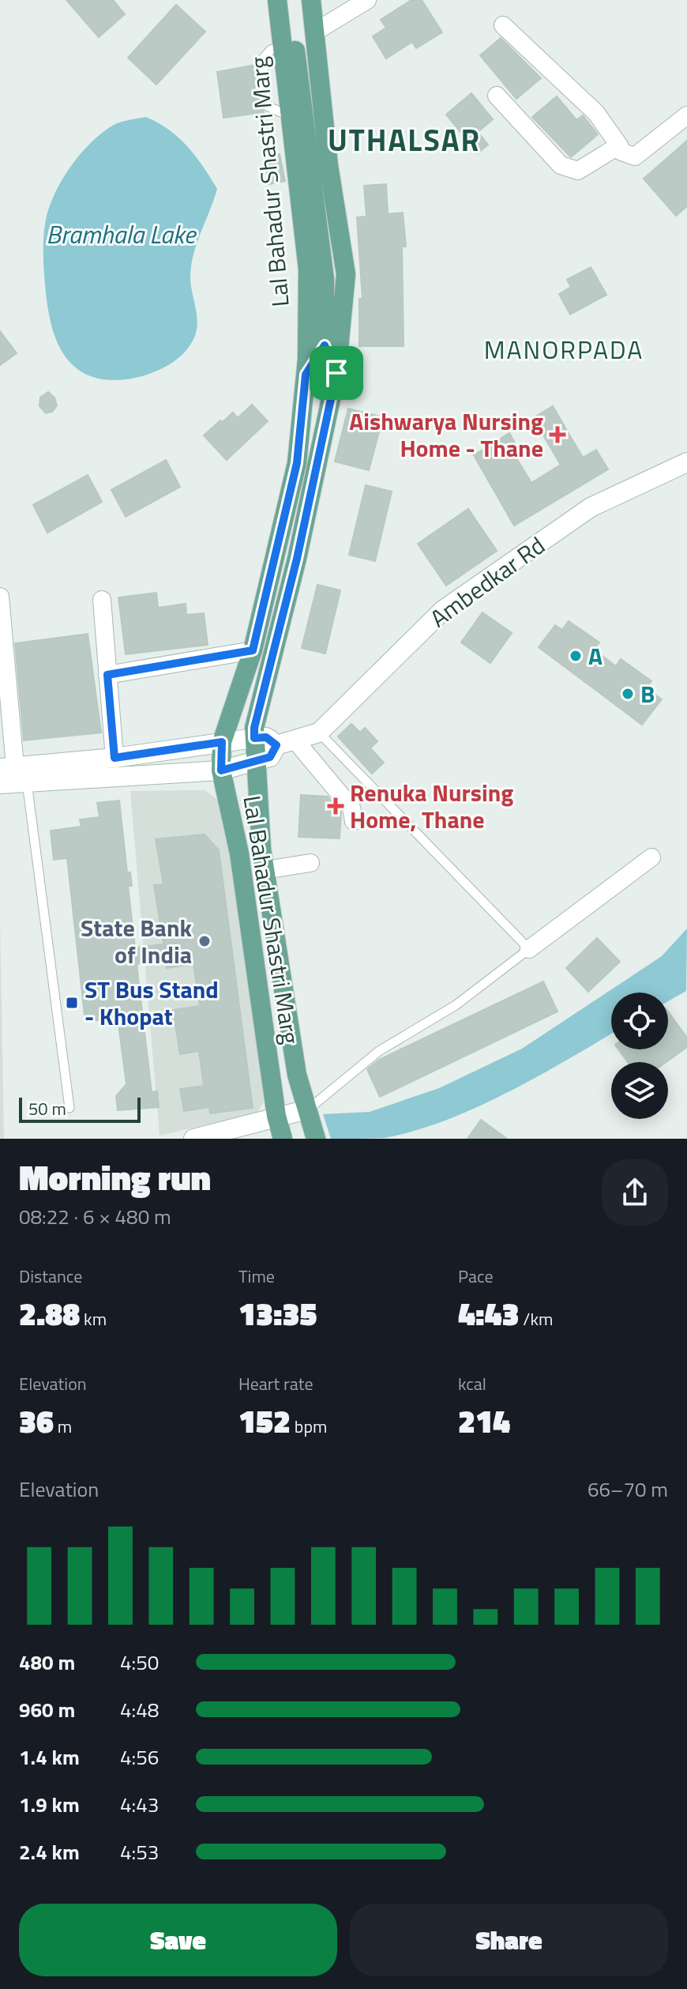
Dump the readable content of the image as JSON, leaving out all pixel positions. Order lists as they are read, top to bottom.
{
  "streets": {
    "main road": ["Lal Bahadur Shastri Marg", "Ambedkar Rd"]
  },
  "districts": ["UTHALSAR", "MANORPADA"],
  "water": ["Bramhala Lake"],
  "places": {
    "health": ["Aishwarya Nursing Home - Thane", "Renuka Nursing Home, Thane"],
    "other": ["A", "B", "State Bank of India"],
    "transit": ["ST Bus Stand - Khopat"]
  },
  "scale_bar": "50 m",
  "page": {
    "scale": "50 m",
    "heading": ["Morning run", "08:22 · 6 × 480 m"],
    "stats": [
      ["Distance", "2.88 km"],
      ["Time", "13:35"],
      ["Pace", "4:43 /km"],
      ["Elevation", "36 m"],
      ["Heart rate", "152 bpm"],
      ["kcal", "214"]
    ],
    "chart": ["Elevation", "66–70 m"],
    "list": [
      {
        "name": "480 m",
        "note": "4:50"
      },
      {
        "name": "960 m",
        "note": "4:48"
      },
      {
        "name": "1.4 km",
        "note": "4:56"
      },
      {
        "name": "1.9 km",
        "note": "4:43"
      },
      {
        "name": "2.4 km",
        "note": "4:53"
      }
    ],
    "buttons": ["Save", "Share"]
  }
}
